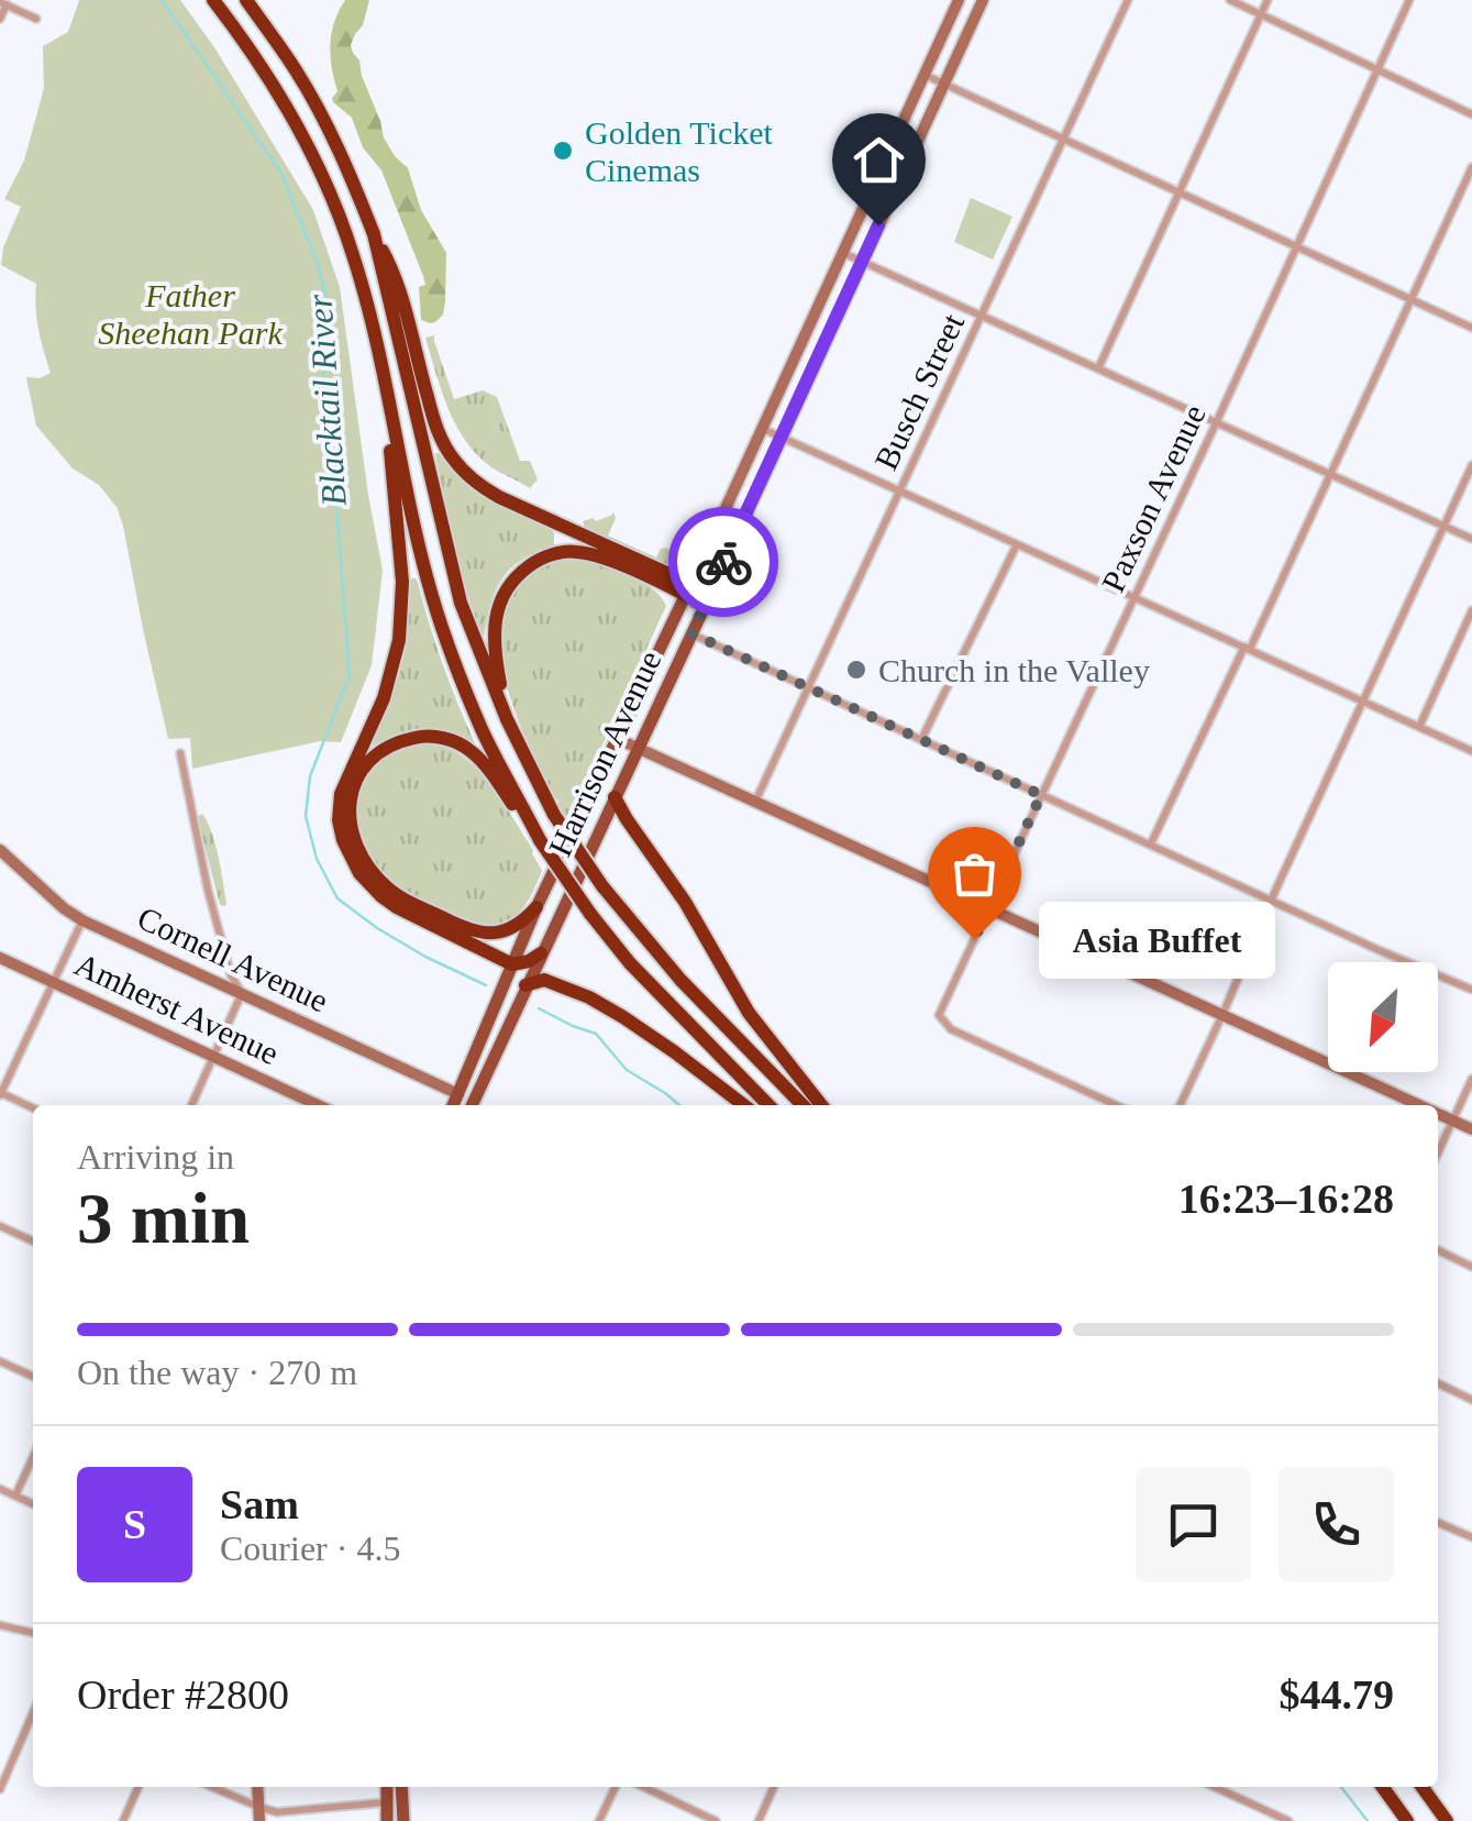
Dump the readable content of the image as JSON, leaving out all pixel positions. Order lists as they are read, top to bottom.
{
  "streets": {
    "main road": ["Harrison Avenue"],
    "street": [
      "Busch Street",
      "Paxson Avenue",
      "Cornell Avenue",
      "Amherst Avenue"
    ]
  },
  "crossings": [
    ["Harrison Avenue", "Cornell Avenue"]
  ],
  "water": ["Blacktail River"],
  "parks": ["Father Sheehan Park"],
  "places": ["Golden Ticket Cinemas", "Church in the Valley", "Asia Buffet"],
  "north": "bottom left",
  "page": {
    "bubble": "Asia Buffet",
    "heading": ["3 min", "Arriving in", "16:23–16:28"],
    "panel": [
      "Sam",
      "Courier · 4.5",
      "Order #2800",
      "$44.79"
    ],
    "bar": "On the way · 270 m",
    "round": "S"
  }
}
